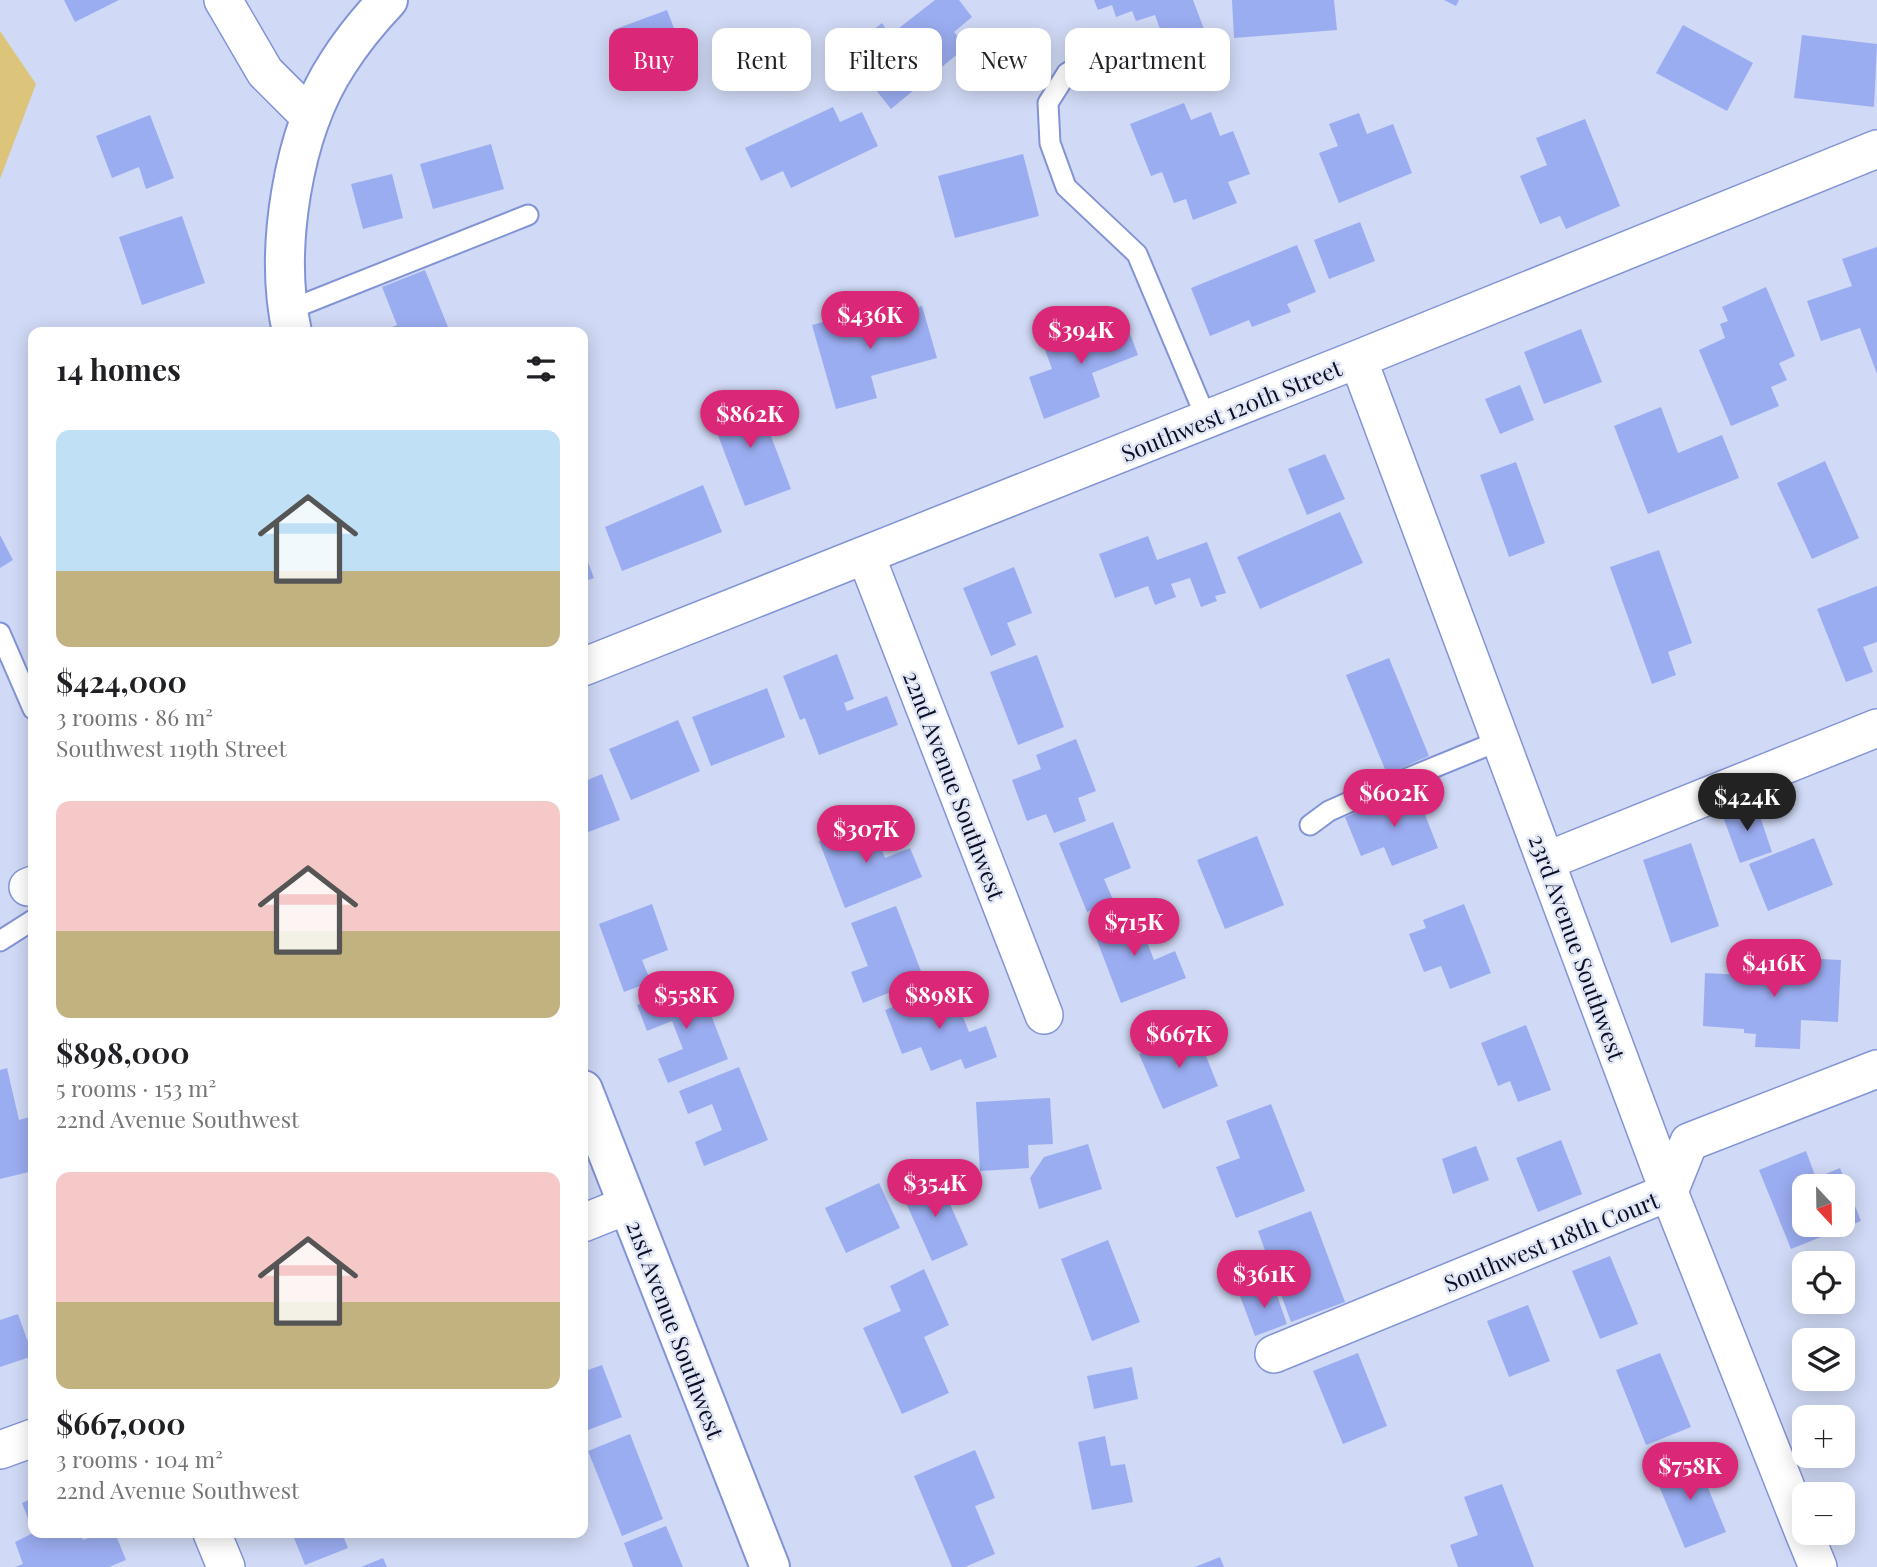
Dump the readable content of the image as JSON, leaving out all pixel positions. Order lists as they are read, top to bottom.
{
  "streets": {
    "street": [
      "Southwest 120th Street",
      "22nd Avenue Southwest",
      "23rd Avenue Southwest",
      "Southwest 118th Court",
      "21st Avenue Southwest"
    ]
  },
  "crossings": [
    ["Southwest 120th Street", "22nd Avenue Southwest"],
    ["Southwest 120th Street", "23rd Avenue Southwest"],
    ["23rd Avenue Southwest", "Southwest 118th Court"]
  ],
  "north": "bottom",
  "page": {
    "chip": [
      "Buy",
      "Rent",
      "Filters",
      "New",
      "Apartment"
    ],
    "price": [
      "$436K",
      "$394K",
      "$862K",
      "$602K",
      "$424K",
      "$307K",
      "$715K",
      "$416K",
      "$558K",
      "$898K",
      "$667K",
      "$354K",
      "$361K",
      "$758K"
    ],
    "heading": "14 homes",
    "list": [
      {
        "name": "$424,000",
        "note": "3 rooms · 86 m² · Southwest 119th Street"
      },
      {
        "name": "$898,000",
        "note": "5 rooms · 153 m² · 22nd Avenue Southwest"
      },
      {
        "name": "$667,000",
        "note": "3 rooms · 104 m² · 22nd Avenue Southwest"
      }
    ],
    "map_buttons": ["+", "−"]
  }
}
